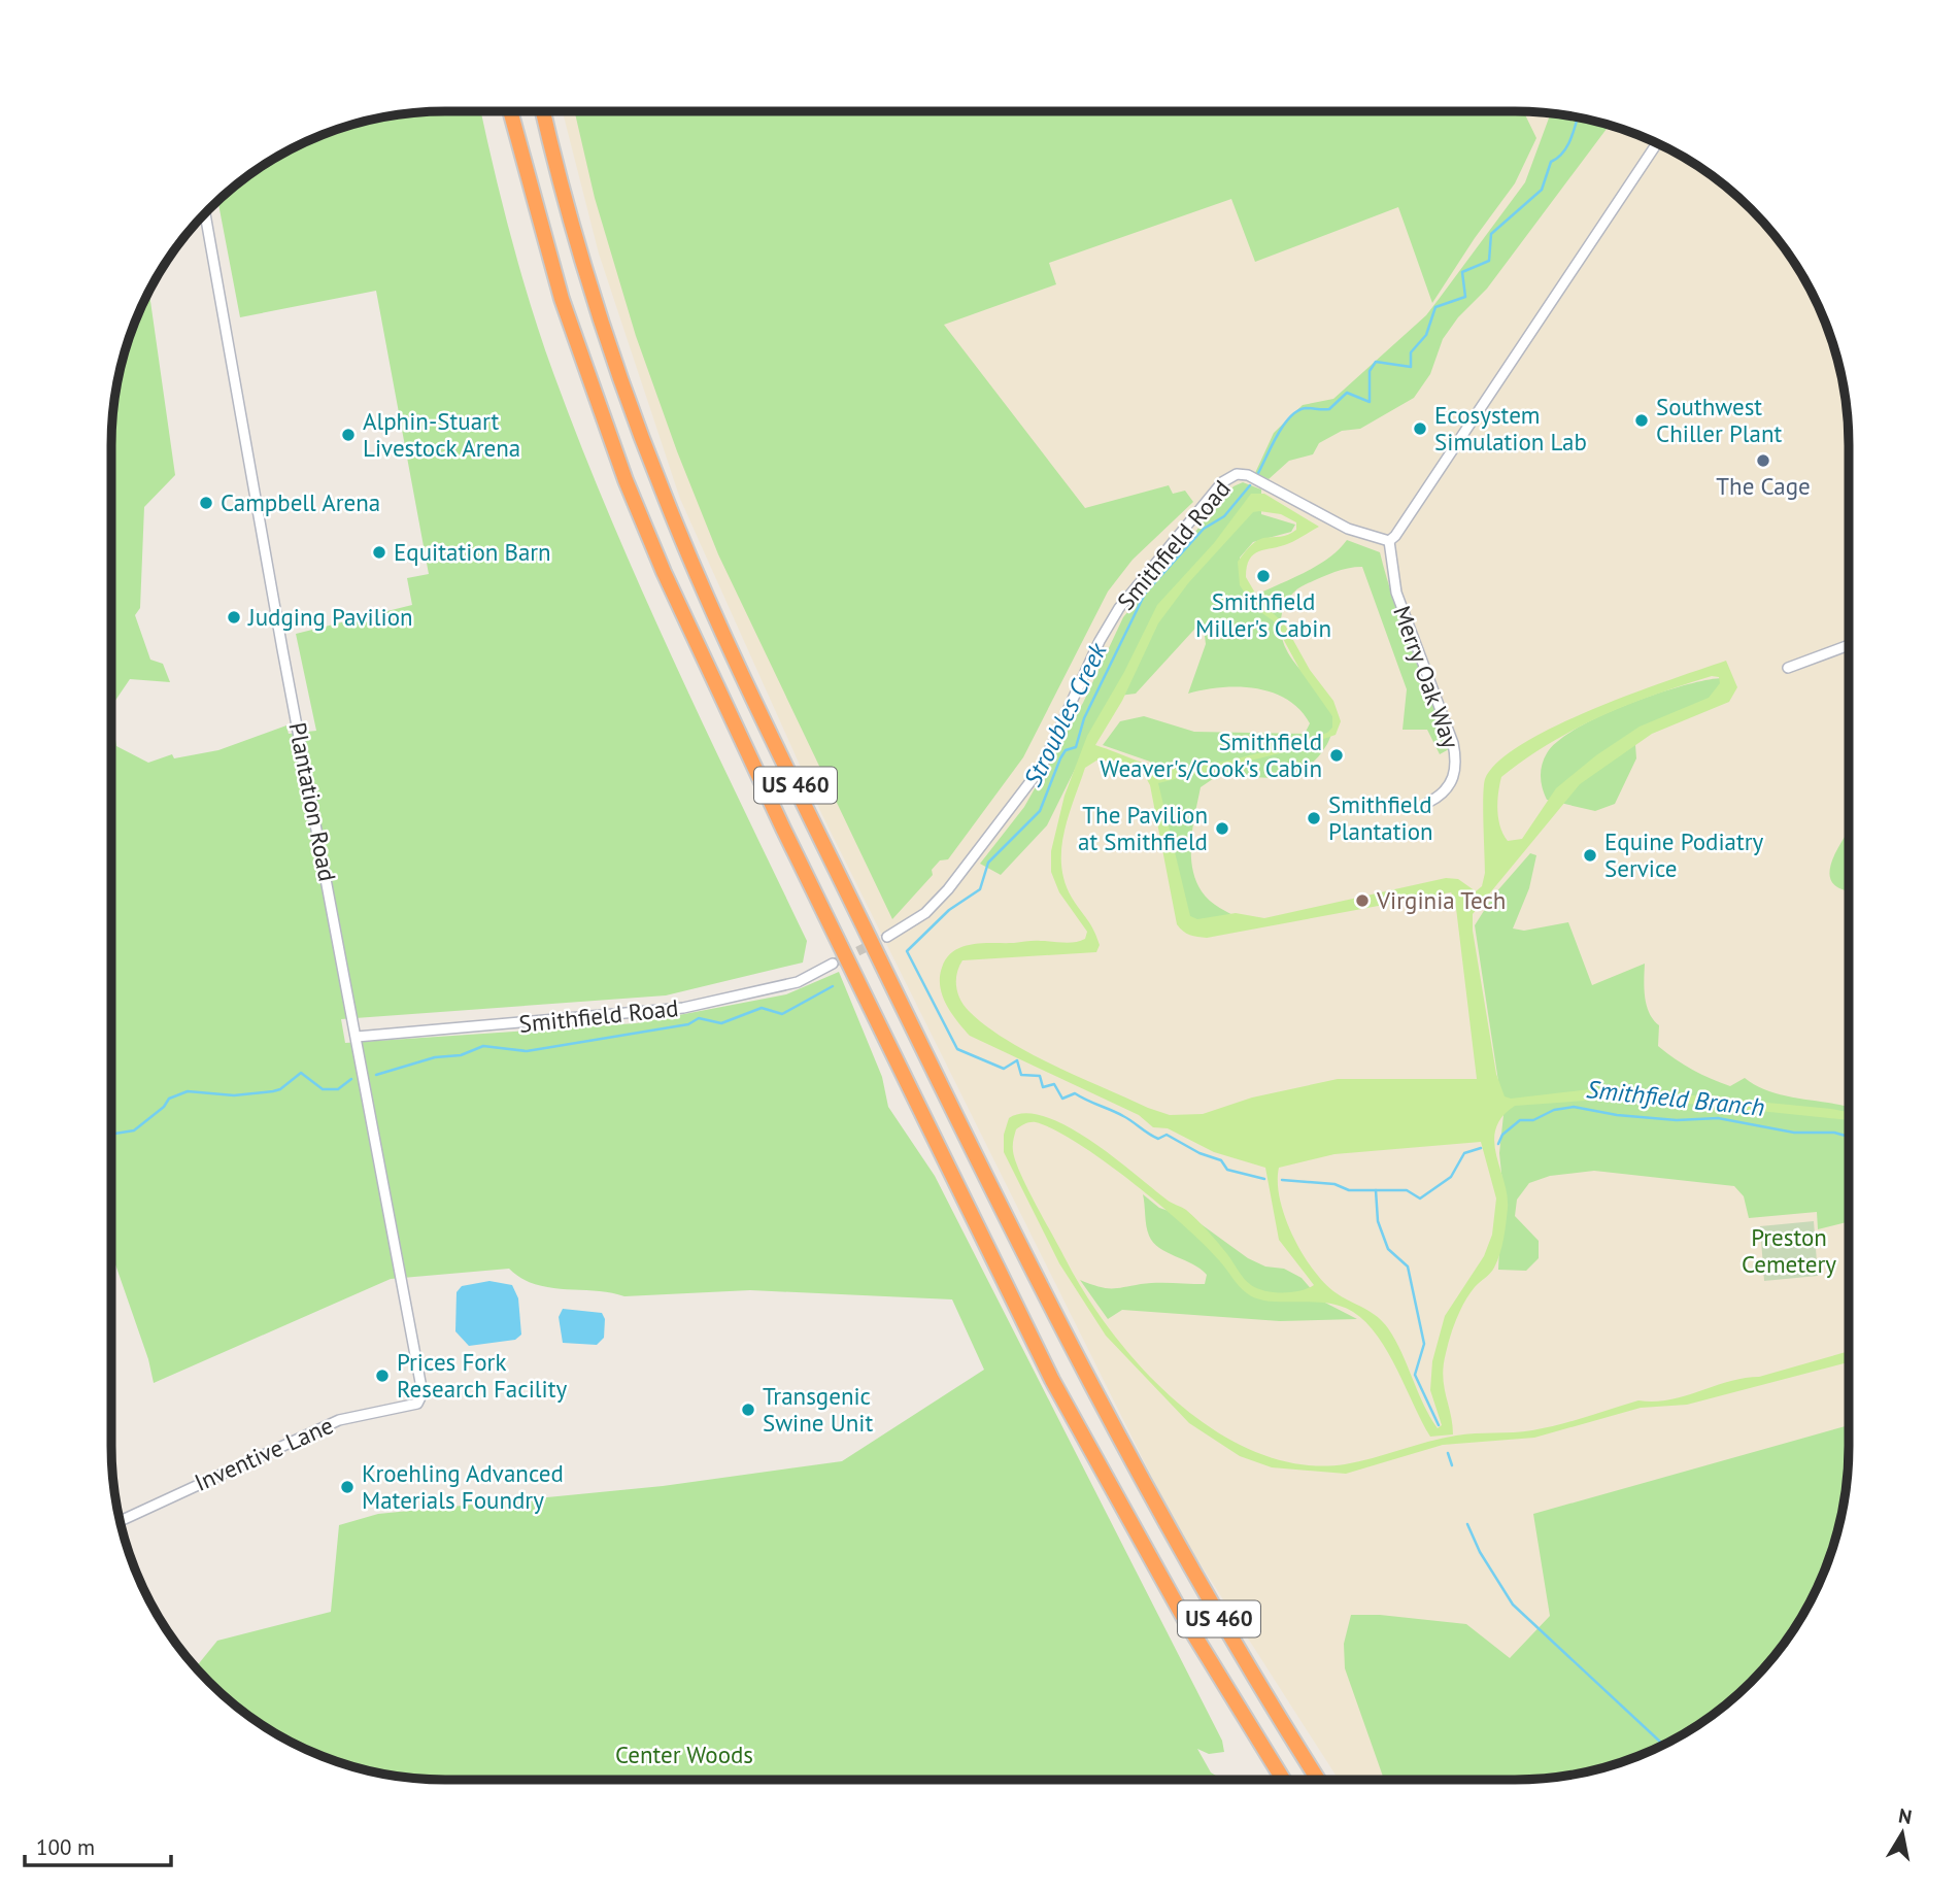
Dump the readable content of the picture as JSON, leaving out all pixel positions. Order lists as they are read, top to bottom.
{
  "streets": {
    "highway": ["US 460"],
    "street": [
      "Smithfield Road",
      "Merry Oak Way",
      "Plantation Road",
      "Inventive Lane"
    ]
  },
  "crossings": [
    ["Smithfield Road", "Merry Oak Way"],
    ["Smithfield Road", "Plantation Road"],
    ["Plantation Road", "Inventive Lane"]
  ],
  "water": ["Stroubles Creek", "Smithfield Branch"],
  "parks": ["Preston Cemetery", "Center Woods"],
  "places": [
    "Southwest Chiller Plant",
    "Ecosystem Simulation Lab",
    "Alphin-Stuart Livestock Arena",
    "The Cage",
    "Campbell Arena",
    "Equitation Barn",
    "Smithfield Miller's Cabin",
    "Judging Pavilion",
    "Smithfield Weaver's/Cook's Cabin",
    "Smithfield Plantation",
    "The Pavilion at Smithfield",
    "Equine Podiatry Service",
    "Virginia Tech",
    "Prices Fork Research Facility",
    "Transgenic Swine Unit",
    "Kroehling Advanced Materials Foundry"
  ],
  "scale_bar": "100 m",
  "north": "top"
}
